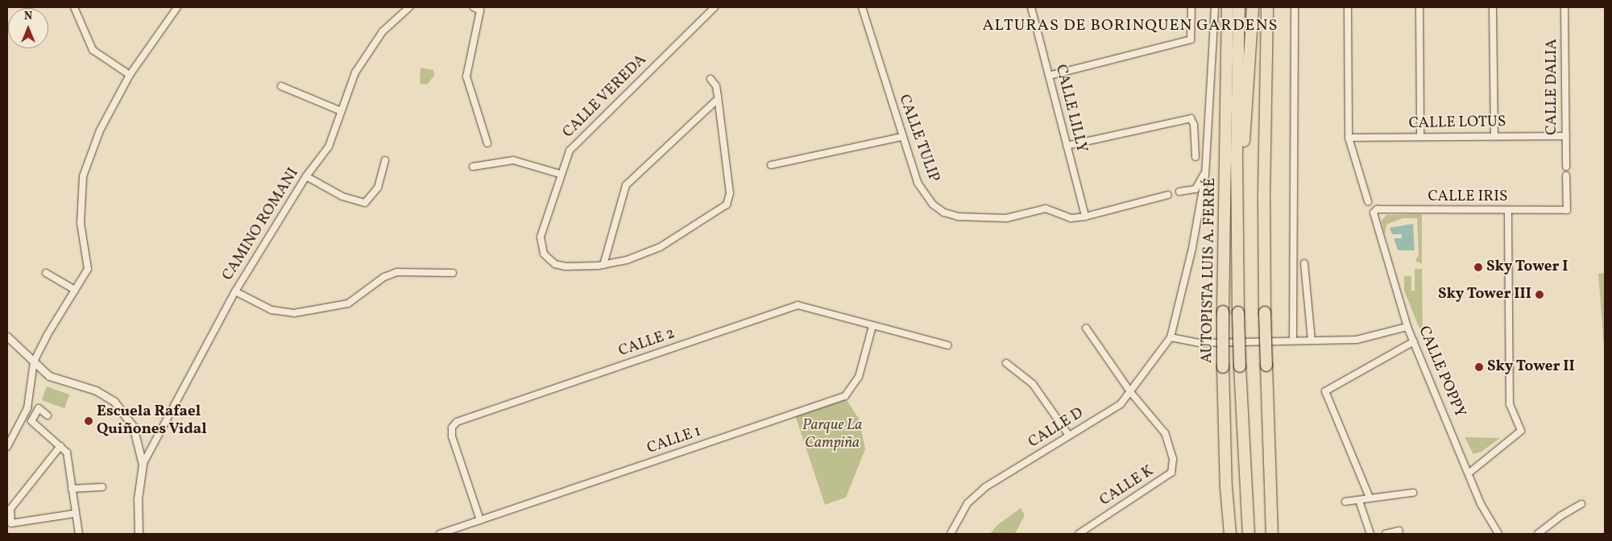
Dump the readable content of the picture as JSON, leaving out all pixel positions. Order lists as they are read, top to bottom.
{
  "streets": {
    "highway": ["AUTOPISTA LUIS A. FERRÉ"],
    "street": [
      "CALLE DALIA",
      "CALLE VEREDA",
      "CALLE LILLY",
      "CALLE LOTUS",
      "CALLE TULIP",
      "CALLE IRIS",
      "CAMINO ROMANI",
      "CALLE 2",
      "CALLE POPPY",
      "CALLE D",
      "CALLE 1",
      "CALLE K"
    ]
  },
  "crossings": [
    ["CALLE DALIA", "CALLE LOTUS"],
    ["CALLE LILLY", "CALLE TULIP"],
    ["CALLE IRIS", "CALLE POPPY"],
    ["CALLE 2", "CALLE 1"],
    ["CALLE D", "CALLE K"]
  ],
  "districts": ["ALTURAS DE BORINQUEN GARDENS"],
  "parks": ["Parque La Campiña"],
  "places": [
    "Sky Tower I",
    "Sky Tower III",
    "Sky Tower II",
    "Escuela Rafael Quiñones Vidal"
  ],
  "north": "top"
}
